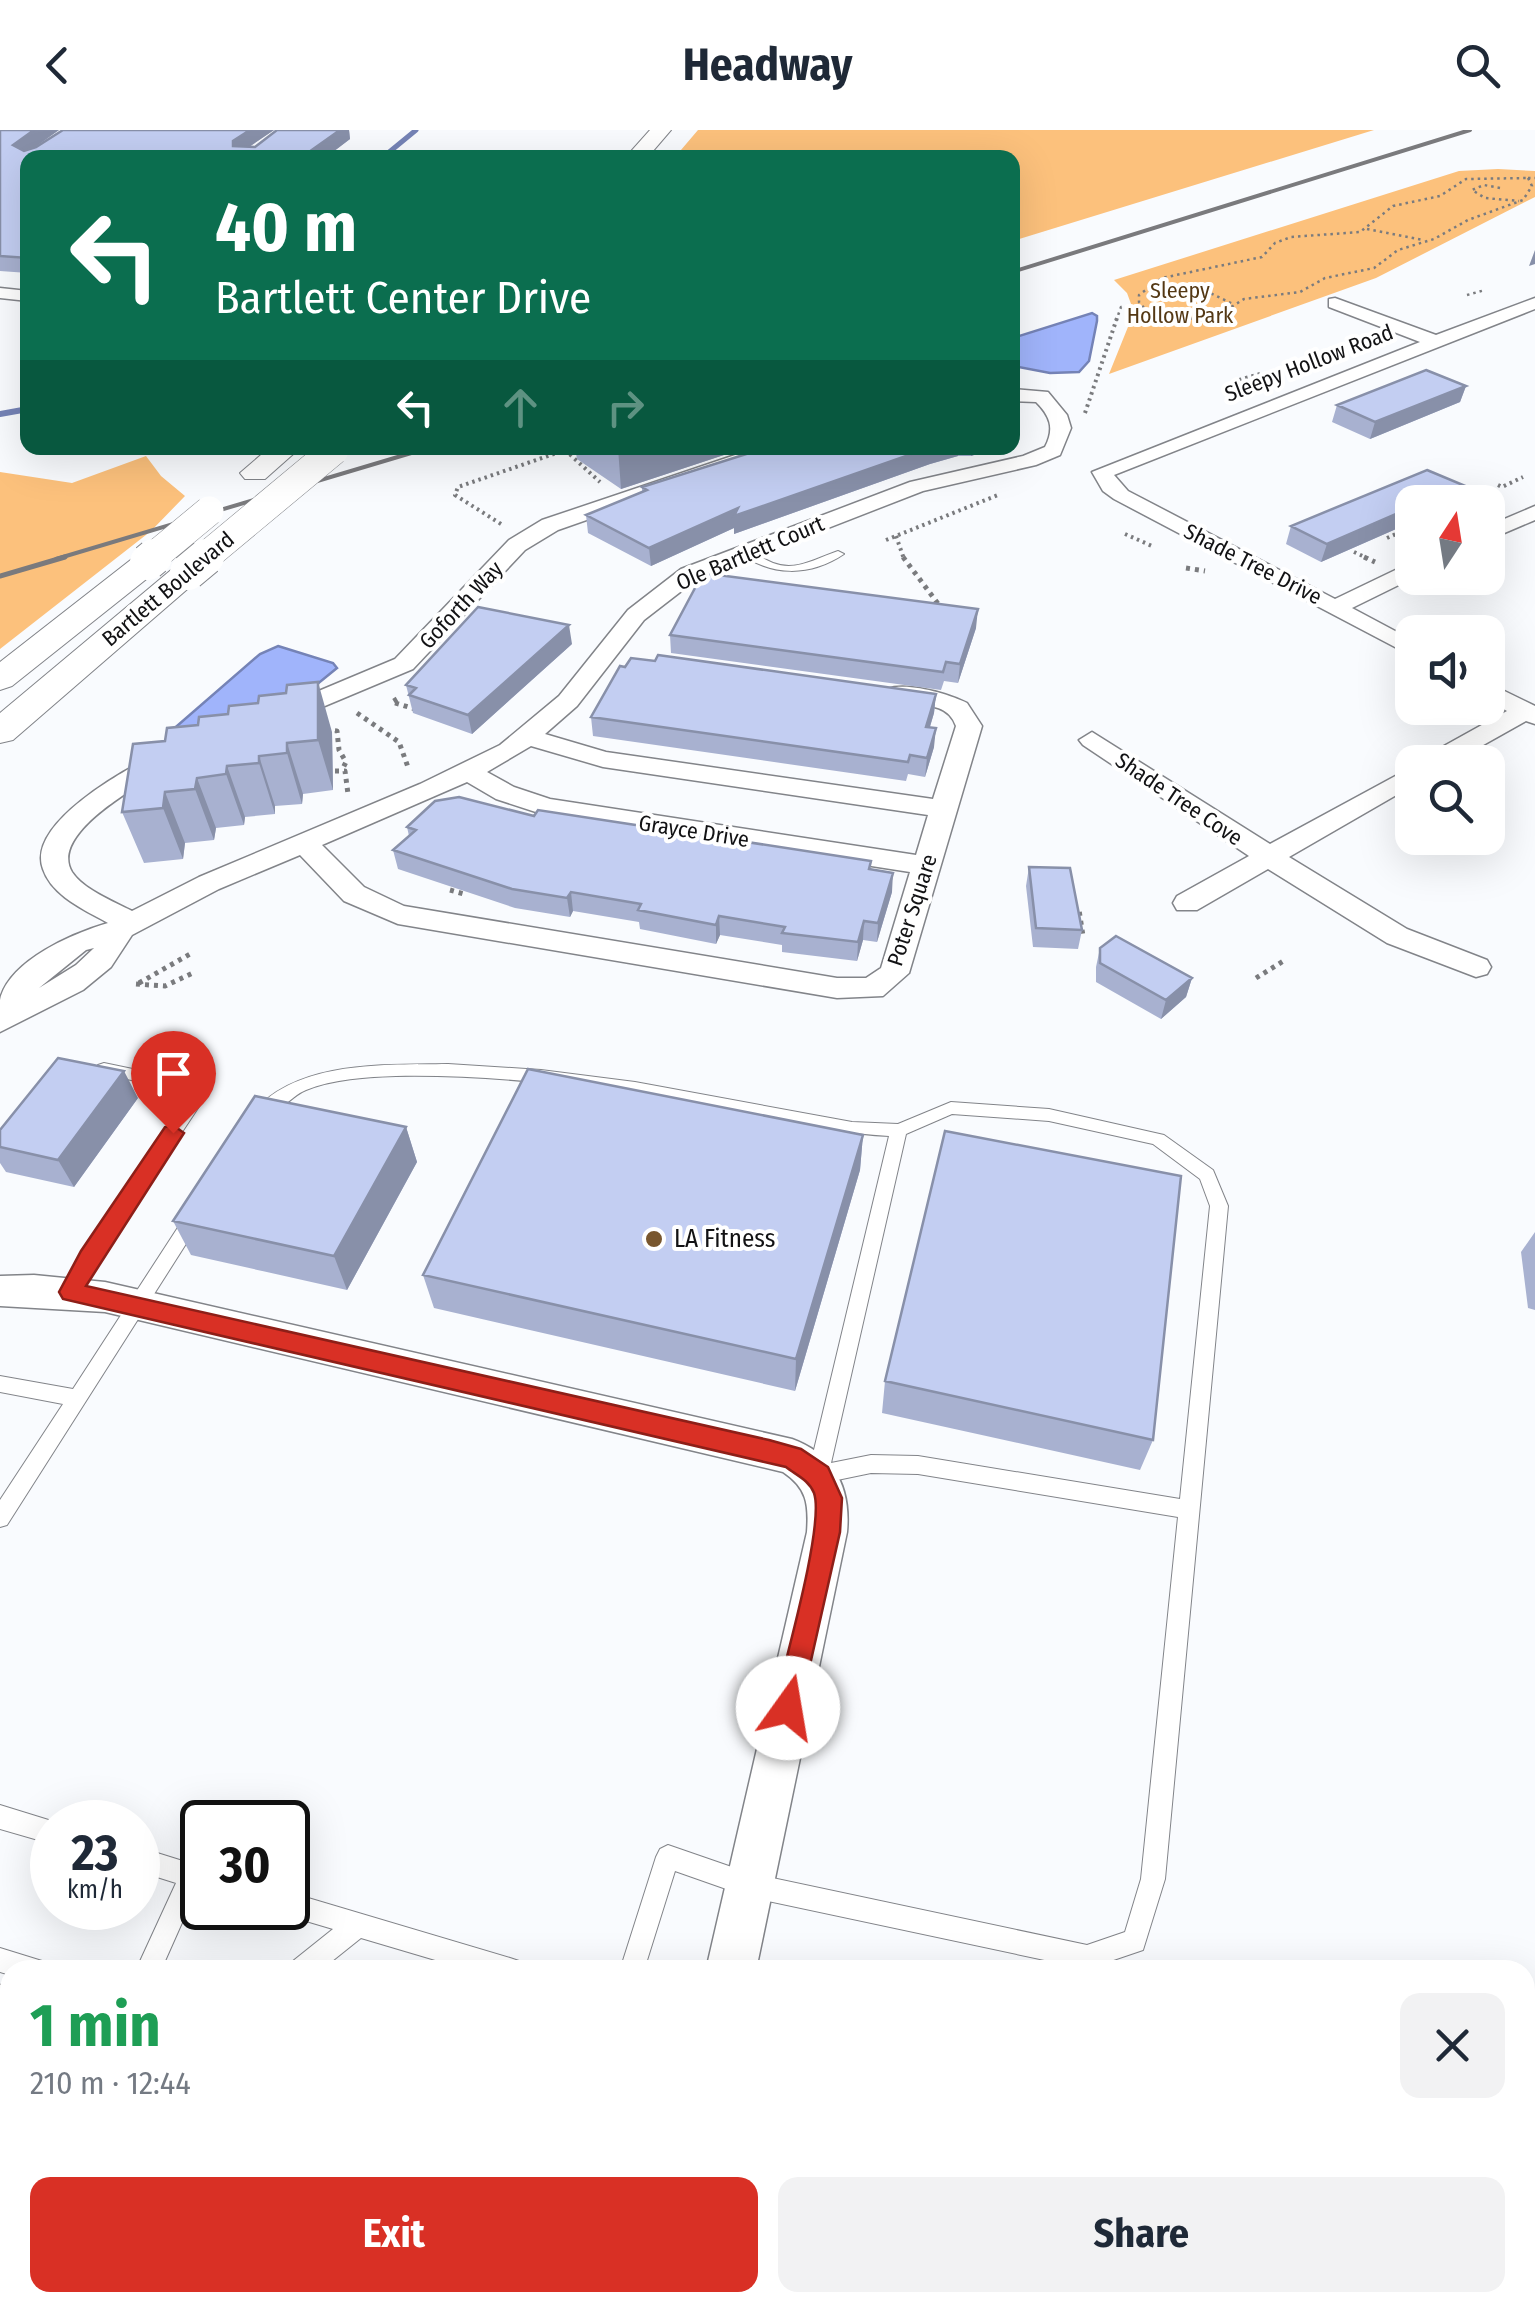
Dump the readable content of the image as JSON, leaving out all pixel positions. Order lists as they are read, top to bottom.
{
  "streets": {
    "main road": ["Bartlett Boulevard"],
    "street": [
      "Sleepy Hollow Road",
      "Ole Bartlett Court",
      "Shade Tree Drive",
      "Goforth Way",
      "Shade Tree Cove",
      "Grayce Drive",
      "Poter Square"
    ]
  },
  "crossings": [
    ["Sleepy Hollow Road", "Shade Tree Drive"],
    ["Ole Bartlett Court", "Grayce Drive"],
    ["Ole Bartlett Court", "Poter Square"],
    ["Grayce Drive", "Poter Square"]
  ],
  "parks": ["Sleepy Hollow Park"],
  "places": ["LA Fitness"],
  "north": "top",
  "page": {
    "header": "Headway",
    "turn": ["40 m", "Bartlett Center Drive"],
    "speed": "23 km/h",
    "limit": "30",
    "heading": ["1 min", "210 m · 12:44"],
    "buttons": ["Exit", "Share"]
  }
}
